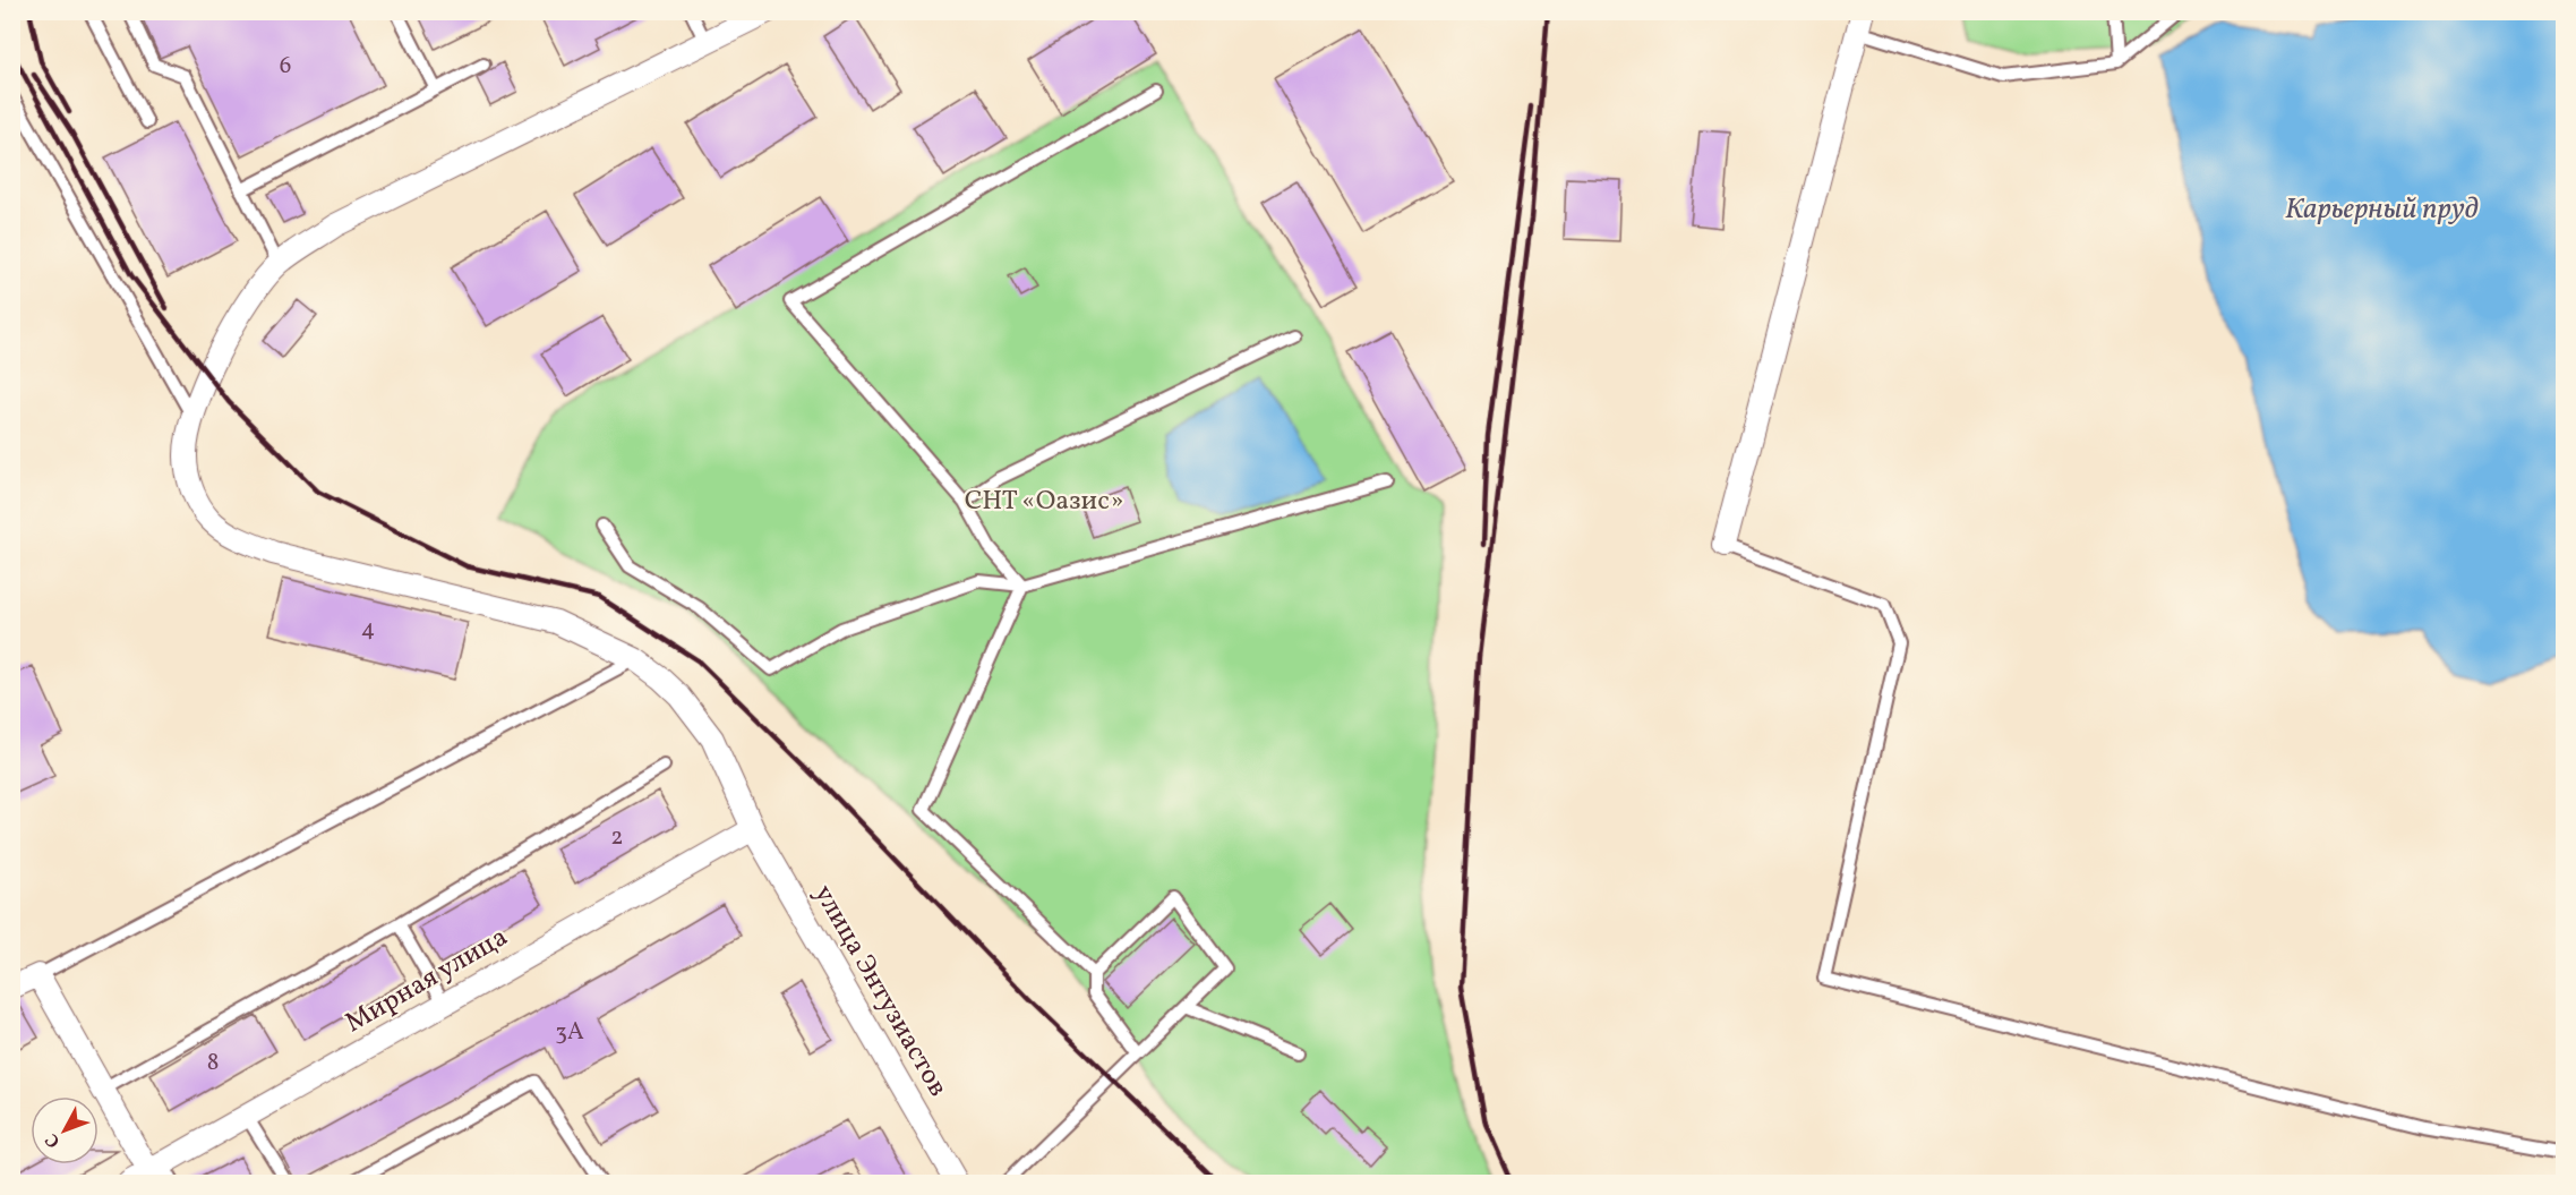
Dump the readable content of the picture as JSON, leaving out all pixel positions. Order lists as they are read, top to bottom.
{
  "streets": {
    "street": ["Мирная улица", "улица Энтузиастов"]
  },
  "crossings": [
    ["Мирная улица", "улица Энтузиастов"]
  ],
  "water": ["Карьерный пруд"],
  "parks": ["СНТ «Оазис»"],
  "house_numbers": [
    "6",
    "4",
    "2",
    "3А",
    "8"
  ],
  "north": "bottom left"
}
